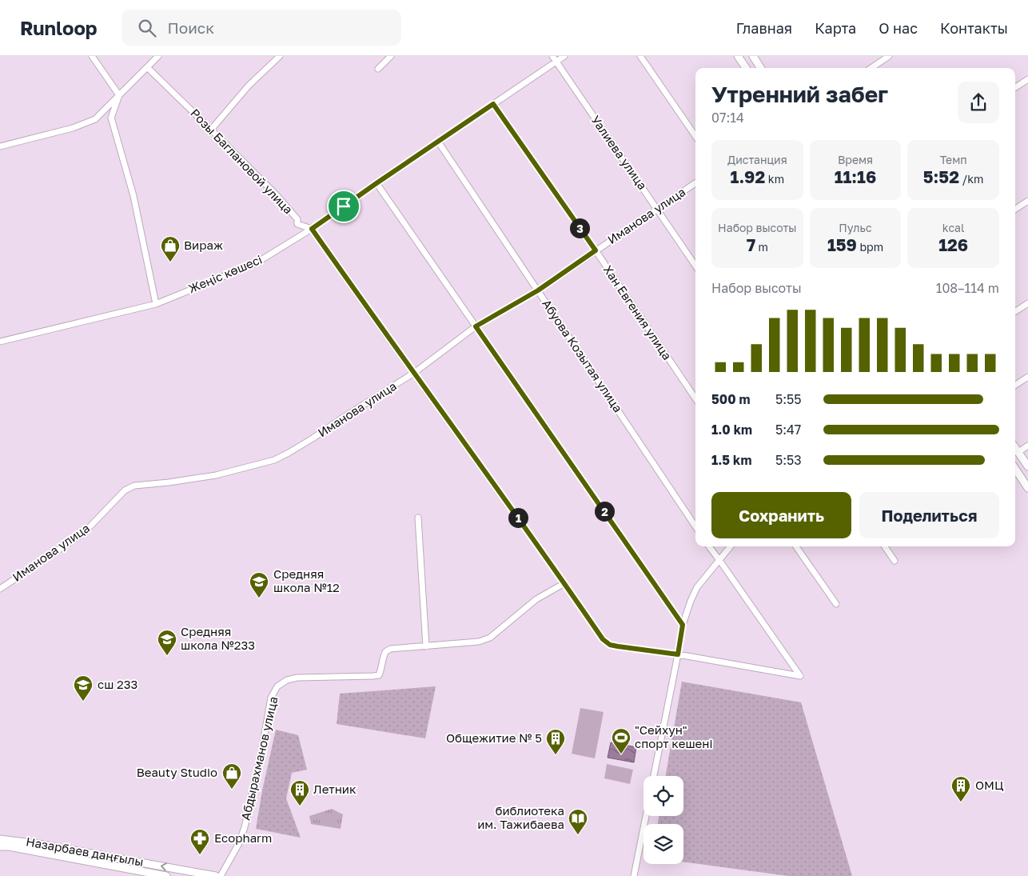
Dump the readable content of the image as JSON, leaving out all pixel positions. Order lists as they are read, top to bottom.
{
  "streets": {
    "main road": ["Назарбаев даңғылы"],
    "street": [
      "Уалиева улица",
      "Розы Баглановой улица",
      "Иманова улица",
      "Жеңіс көшесі",
      "Хан Евгения улица",
      "Абуова Козытая улица",
      "Абдырахманов улица"
    ]
  },
  "crossings": [
    ["Уалиева улица", "Иманова улица"],
    ["Уалиева улица", "Жеңіс көшесі"],
    ["Розы Баглановой улица", "Иманова улица"],
    ["Розы Баглановой улица", "Жеңіс көшесі"],
    ["Розы Баглановой улица", "Абдырахманов улица"],
    ["Иманова улица", "Хан Евгения улица"],
    ["Иманова улица", "Абуова Козытая улица"],
    ["Жеңіс көшесі", "Хан Евгения улица"],
    ["Жеңіс көшесі", "Абуова Козытая улица"]
  ],
  "places": {
    "shop": ["Вираж", "Beauty Studio"],
    "school or university": ["Средняя школа №12", "Средняя школа №233", "сш 233"],
    "sports": ["\"Сейхун\" спорт кешені"],
    "building": ["Общежитие № 5", "ОМЦ", "Летник"],
    "library": ["библиотека им. Тажибаева"],
    "pharmacy": ["Ecopharm"]
  },
  "page": {
    "header": "Runloop",
    "search": "Поиск",
    "nav": [
      "Главная",
      "Карта",
      "О нас",
      "Контакты"
    ],
    "heading": ["Утренний забег", "07:14"],
    "stats": [
      ["Дистанция", "1.92 km"],
      ["Время", "11:16"],
      ["Темп", "5:52 /km"],
      ["Набор высоты", "7 m"],
      ["Пульс", "159 bpm"],
      ["kcal", "126"]
    ],
    "pins": ["3", "2", "1"],
    "chart": ["Набор высоты", "108–114 m"],
    "list": [
      {
        "name": "500 m",
        "note": "5:55"
      },
      {
        "name": "1.0 km",
        "note": "5:47"
      },
      {
        "name": "1.5 km",
        "note": "5:53"
      }
    ],
    "buttons": ["Сохранить", "Поделиться"]
  }
}
